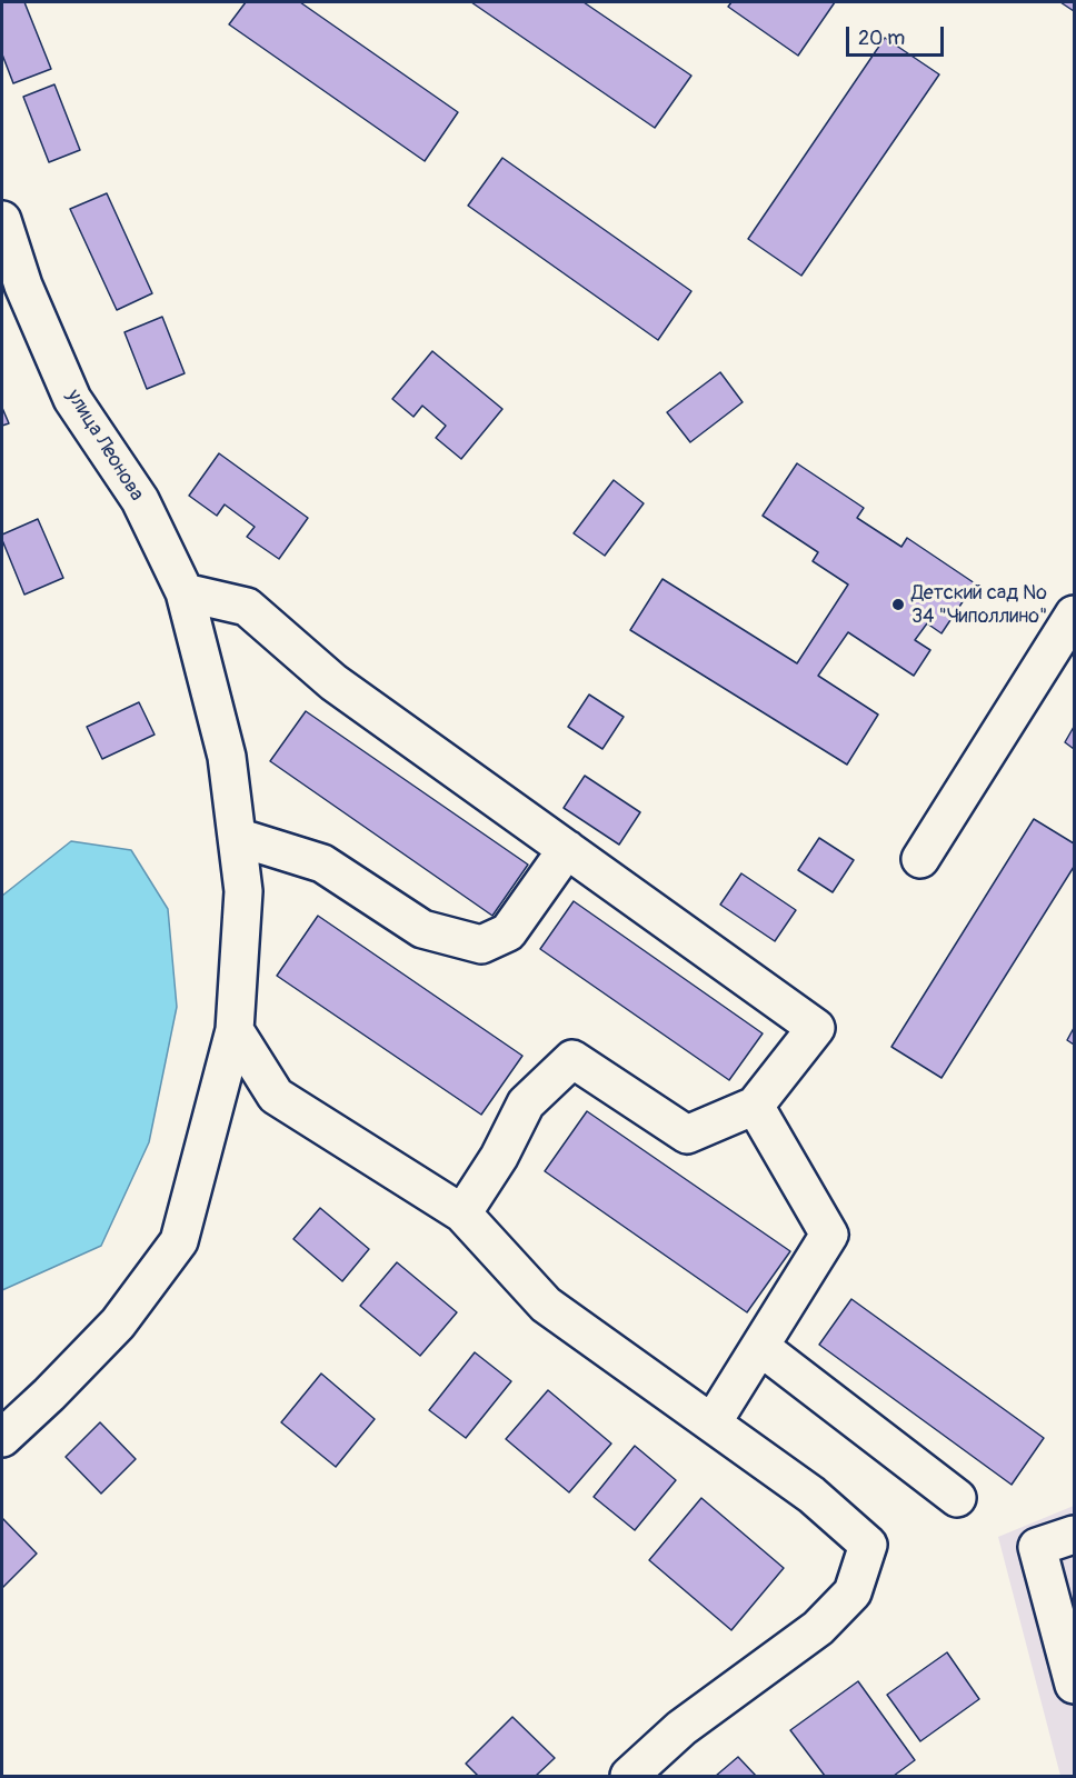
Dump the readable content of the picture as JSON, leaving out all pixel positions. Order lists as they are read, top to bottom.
{
  "streets": {
    "street": ["улица Леонова"]
  },
  "places": ["Детский сад № 34 \"Чиполлино\""],
  "scale_bar": "20 m"
}
